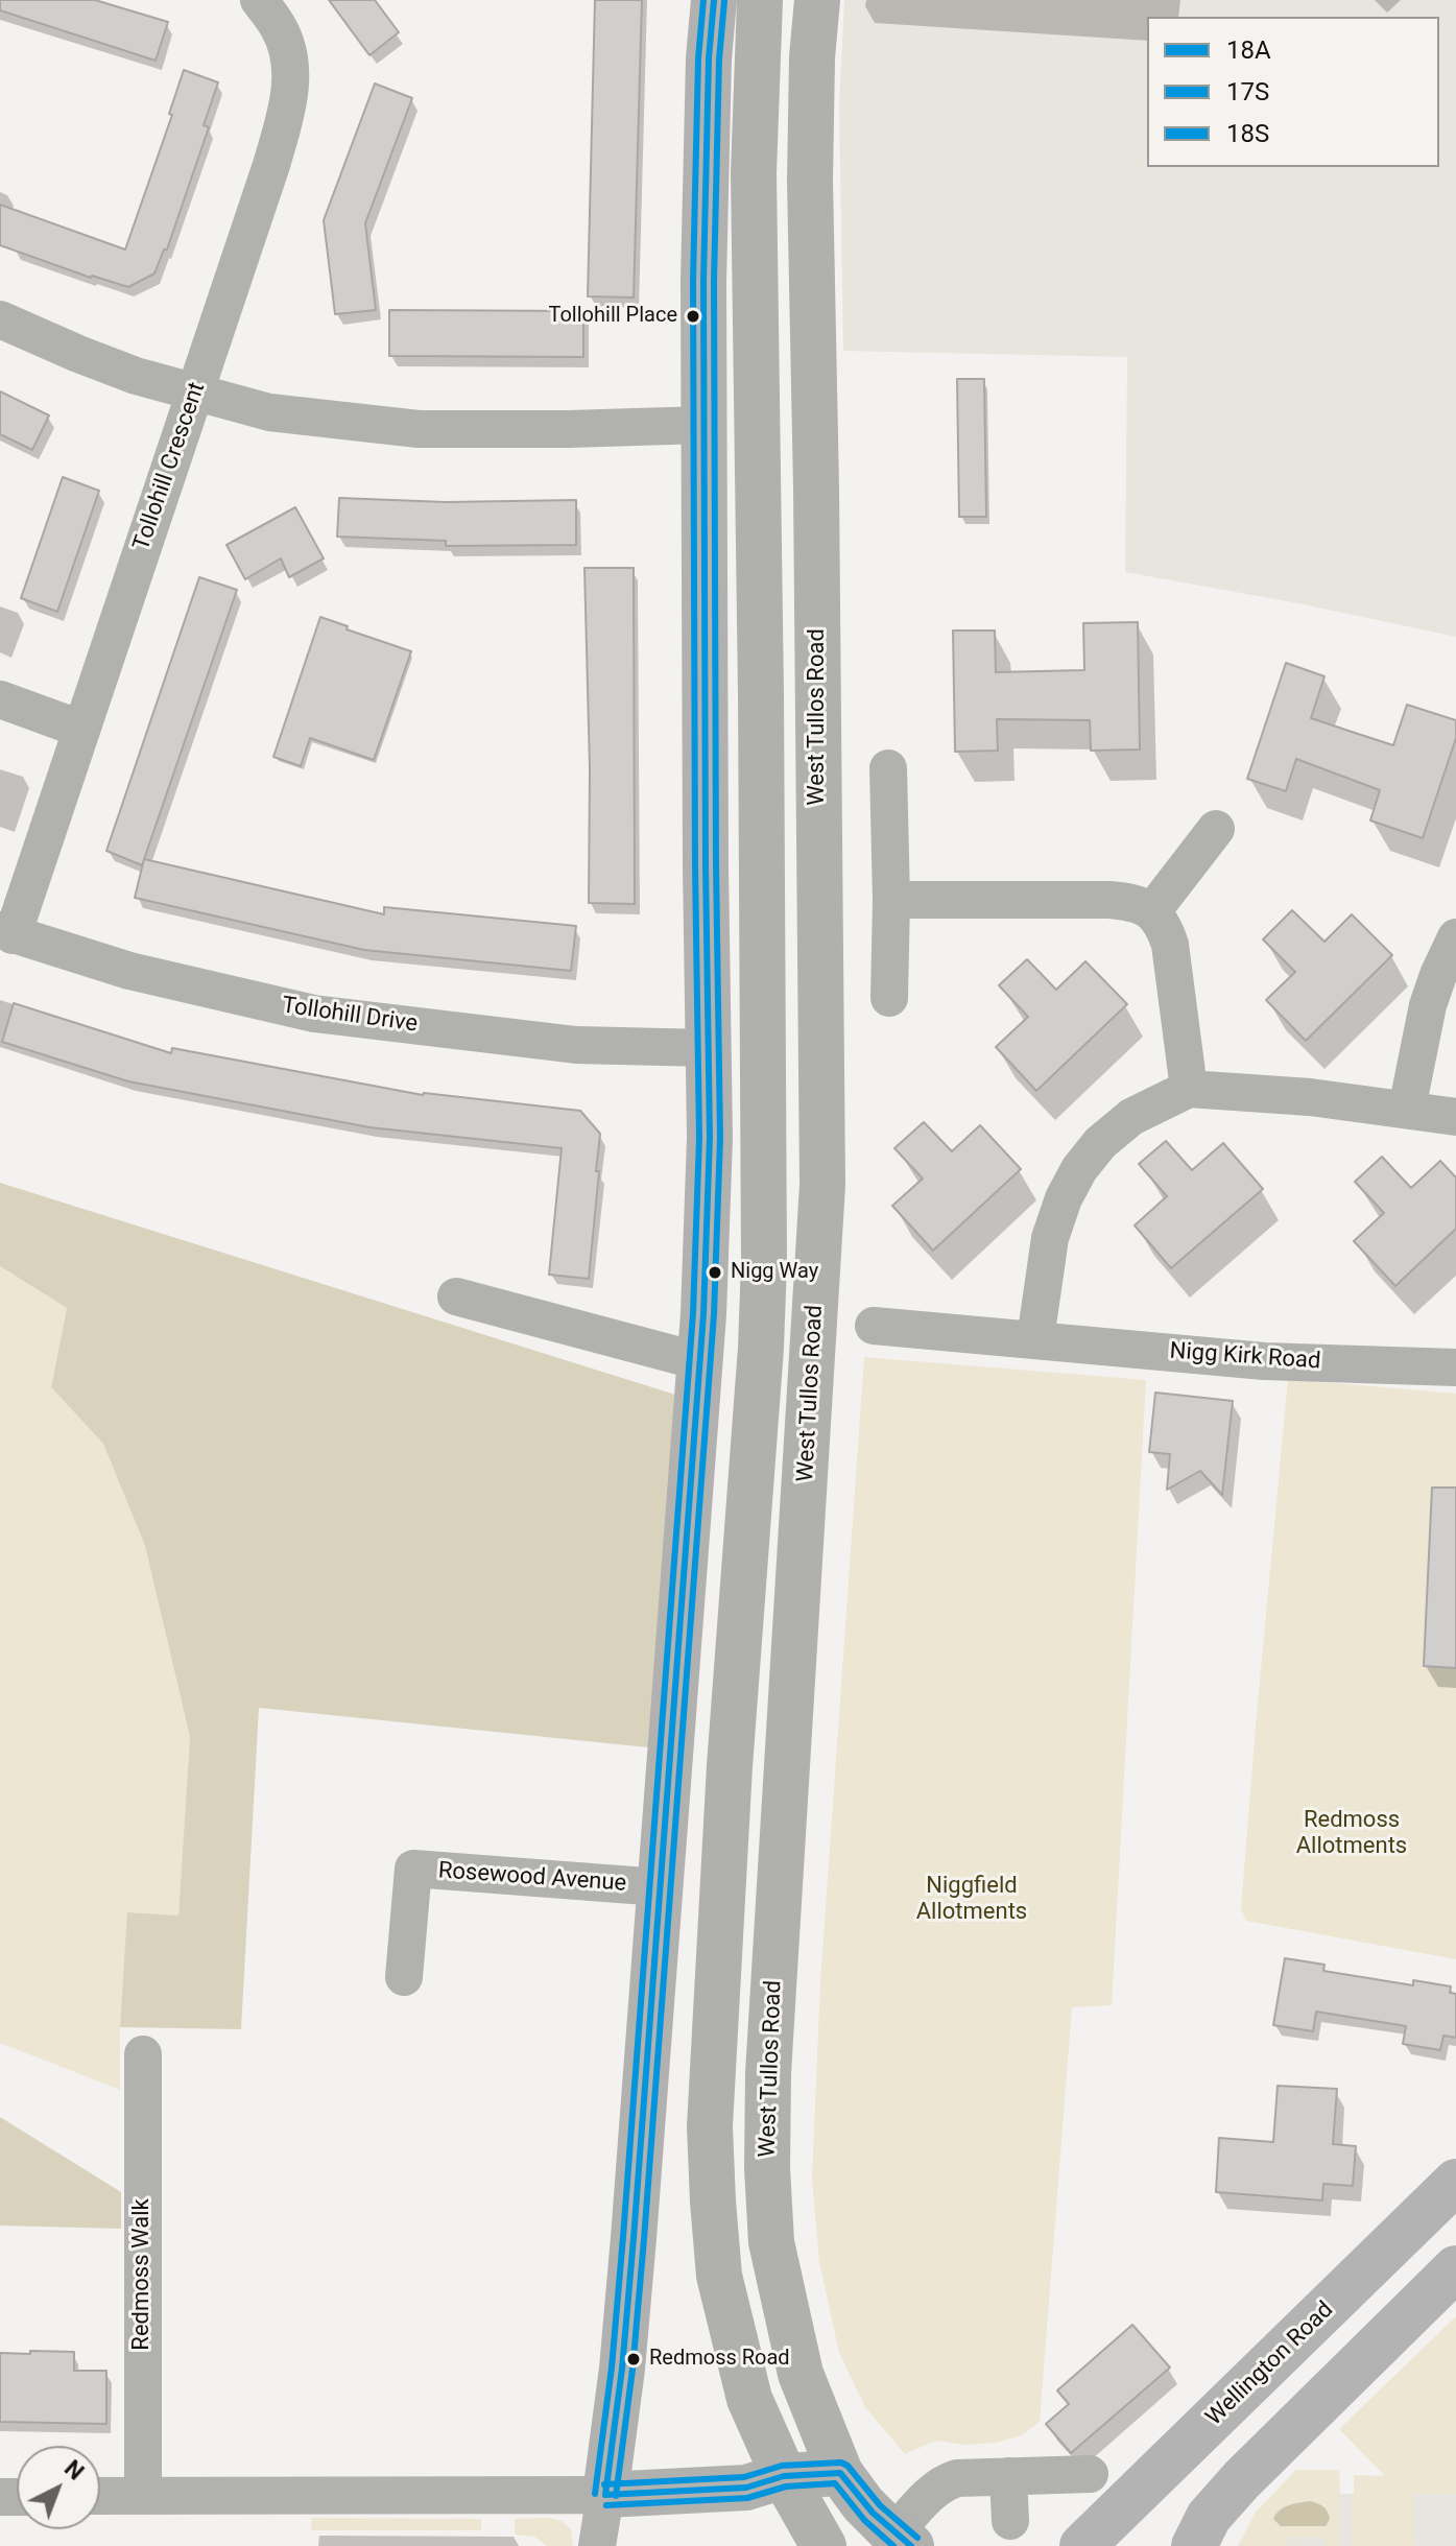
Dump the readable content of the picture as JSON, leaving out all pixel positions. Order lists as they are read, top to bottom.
{
  "streets": {
    "main road": ["West Tullos Road", "Wellington Road"],
    "street": [
      "Tollohill Crescent",
      "Tollohill Drive",
      "Nigg Kirk Road",
      "Rosewood Avenue",
      "Redmoss Walk"
    ]
  },
  "crossings": [
    ["Tollohill Crescent", "Tollohill Drive"]
  ],
  "parks": ["Redmoss Allotments", "Niggfield Allotments"],
  "places": ["Tollohill Place", "Nigg Way", "Redmoss Road"],
  "lines": ["transit line 18A", "transit line 18S", "transit line 17S"],
  "legend": ["18A", "17S", "18S"],
  "north": "top right"
}
